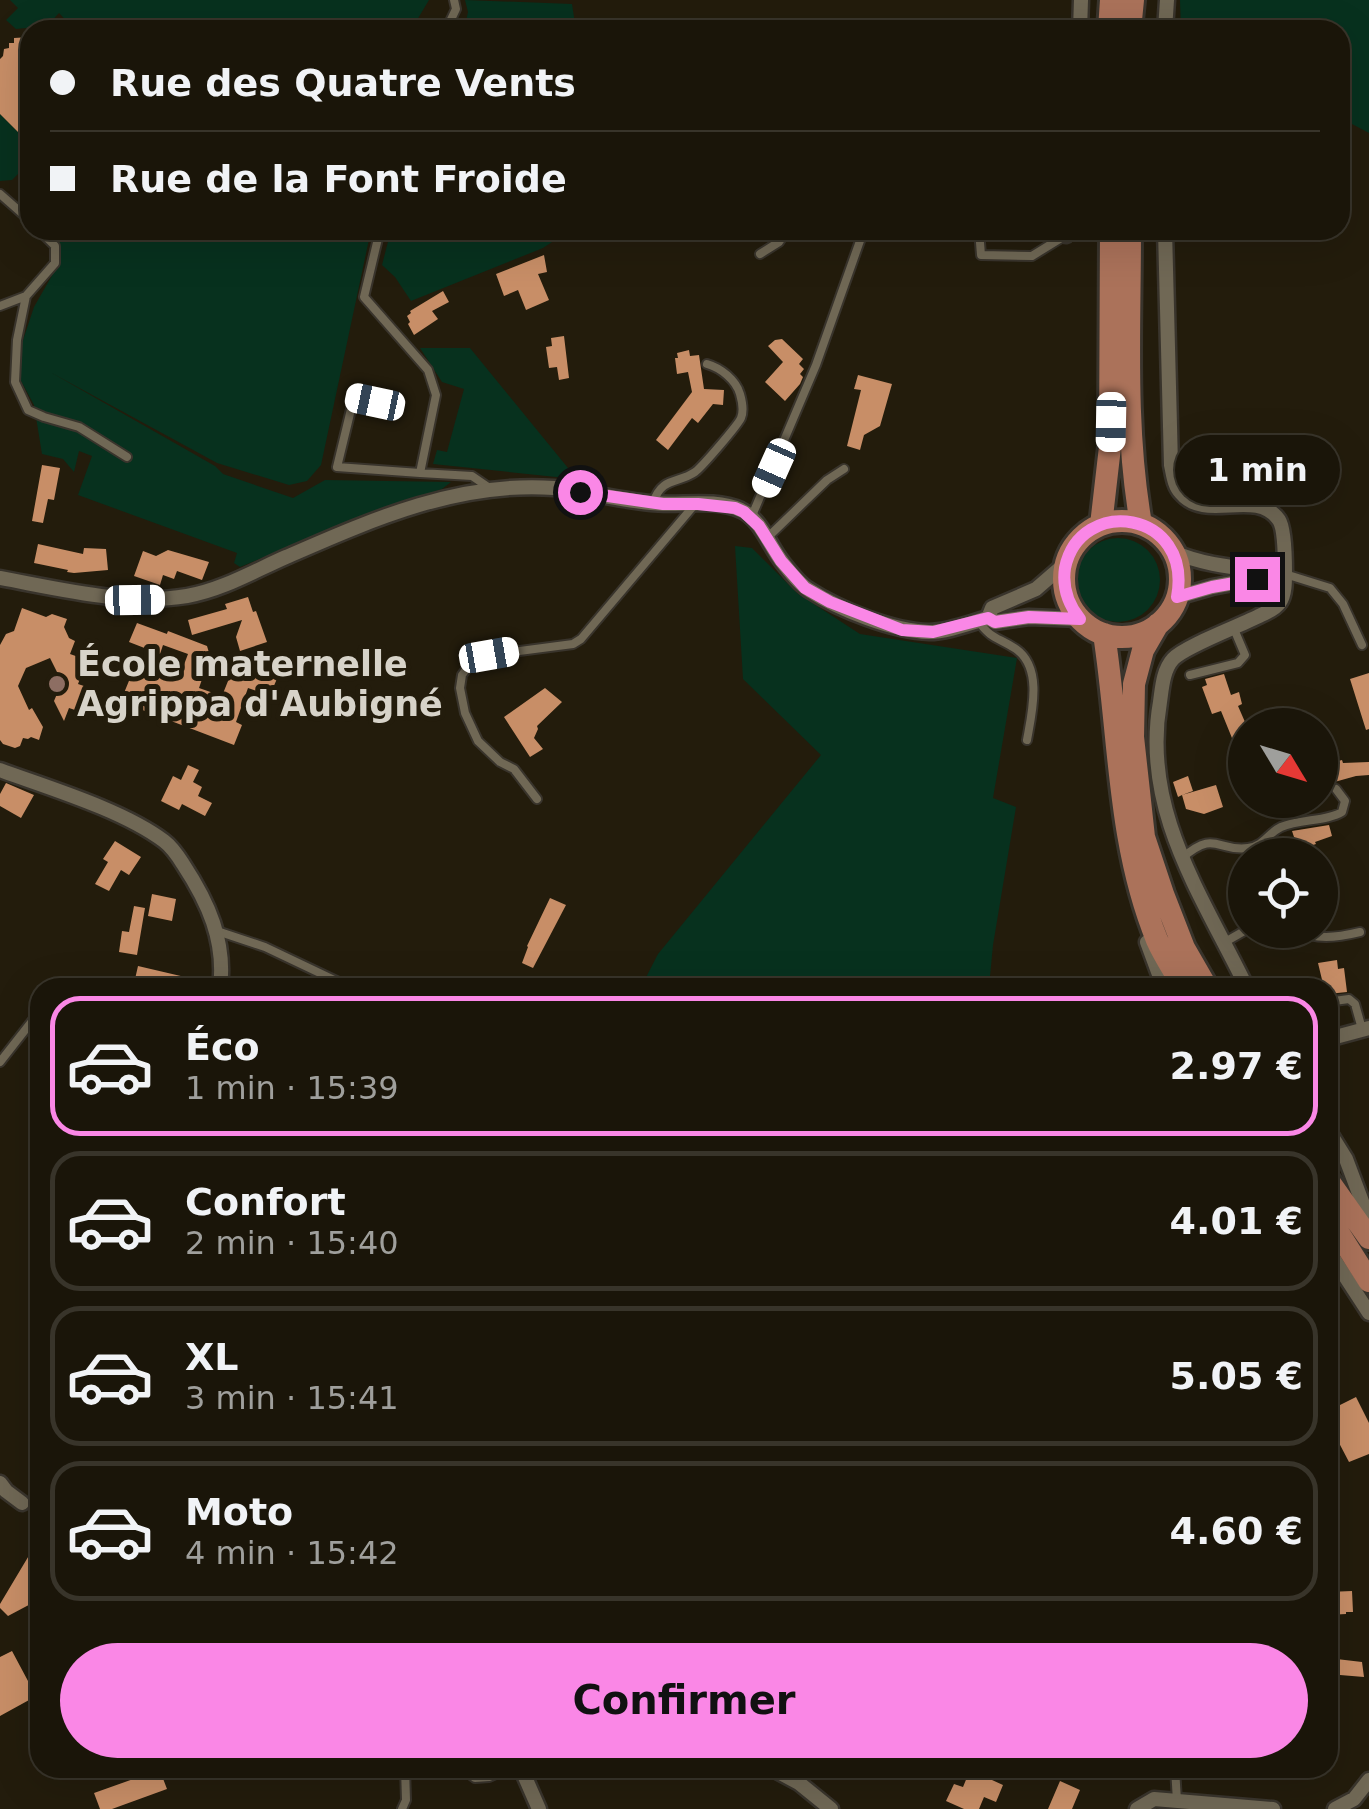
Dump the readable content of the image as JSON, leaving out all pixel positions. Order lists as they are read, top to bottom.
{
  "places": ["École maternelle Agrippa d'Aubigné"],
  "north": "bottom right",
  "page": {
    "banner": ["Rue des Quatre Vents", "Rue de la Font Froide"],
    "bubble": "1 min",
    "list": [
      {
        "name": "Éco",
        "note": "1 min · 15:39",
        "value": "2.97 €"
      },
      {
        "name": "Confort",
        "note": "2 min · 15:40",
        "value": "4.01 €"
      },
      {
        "name": "XL",
        "note": "3 min · 15:41",
        "value": "5.05 €"
      },
      {
        "name": "Moto",
        "note": "4 min · 15:42",
        "value": "4.60 €"
      }
    ],
    "buttons": "Confirmer"
  }
}
